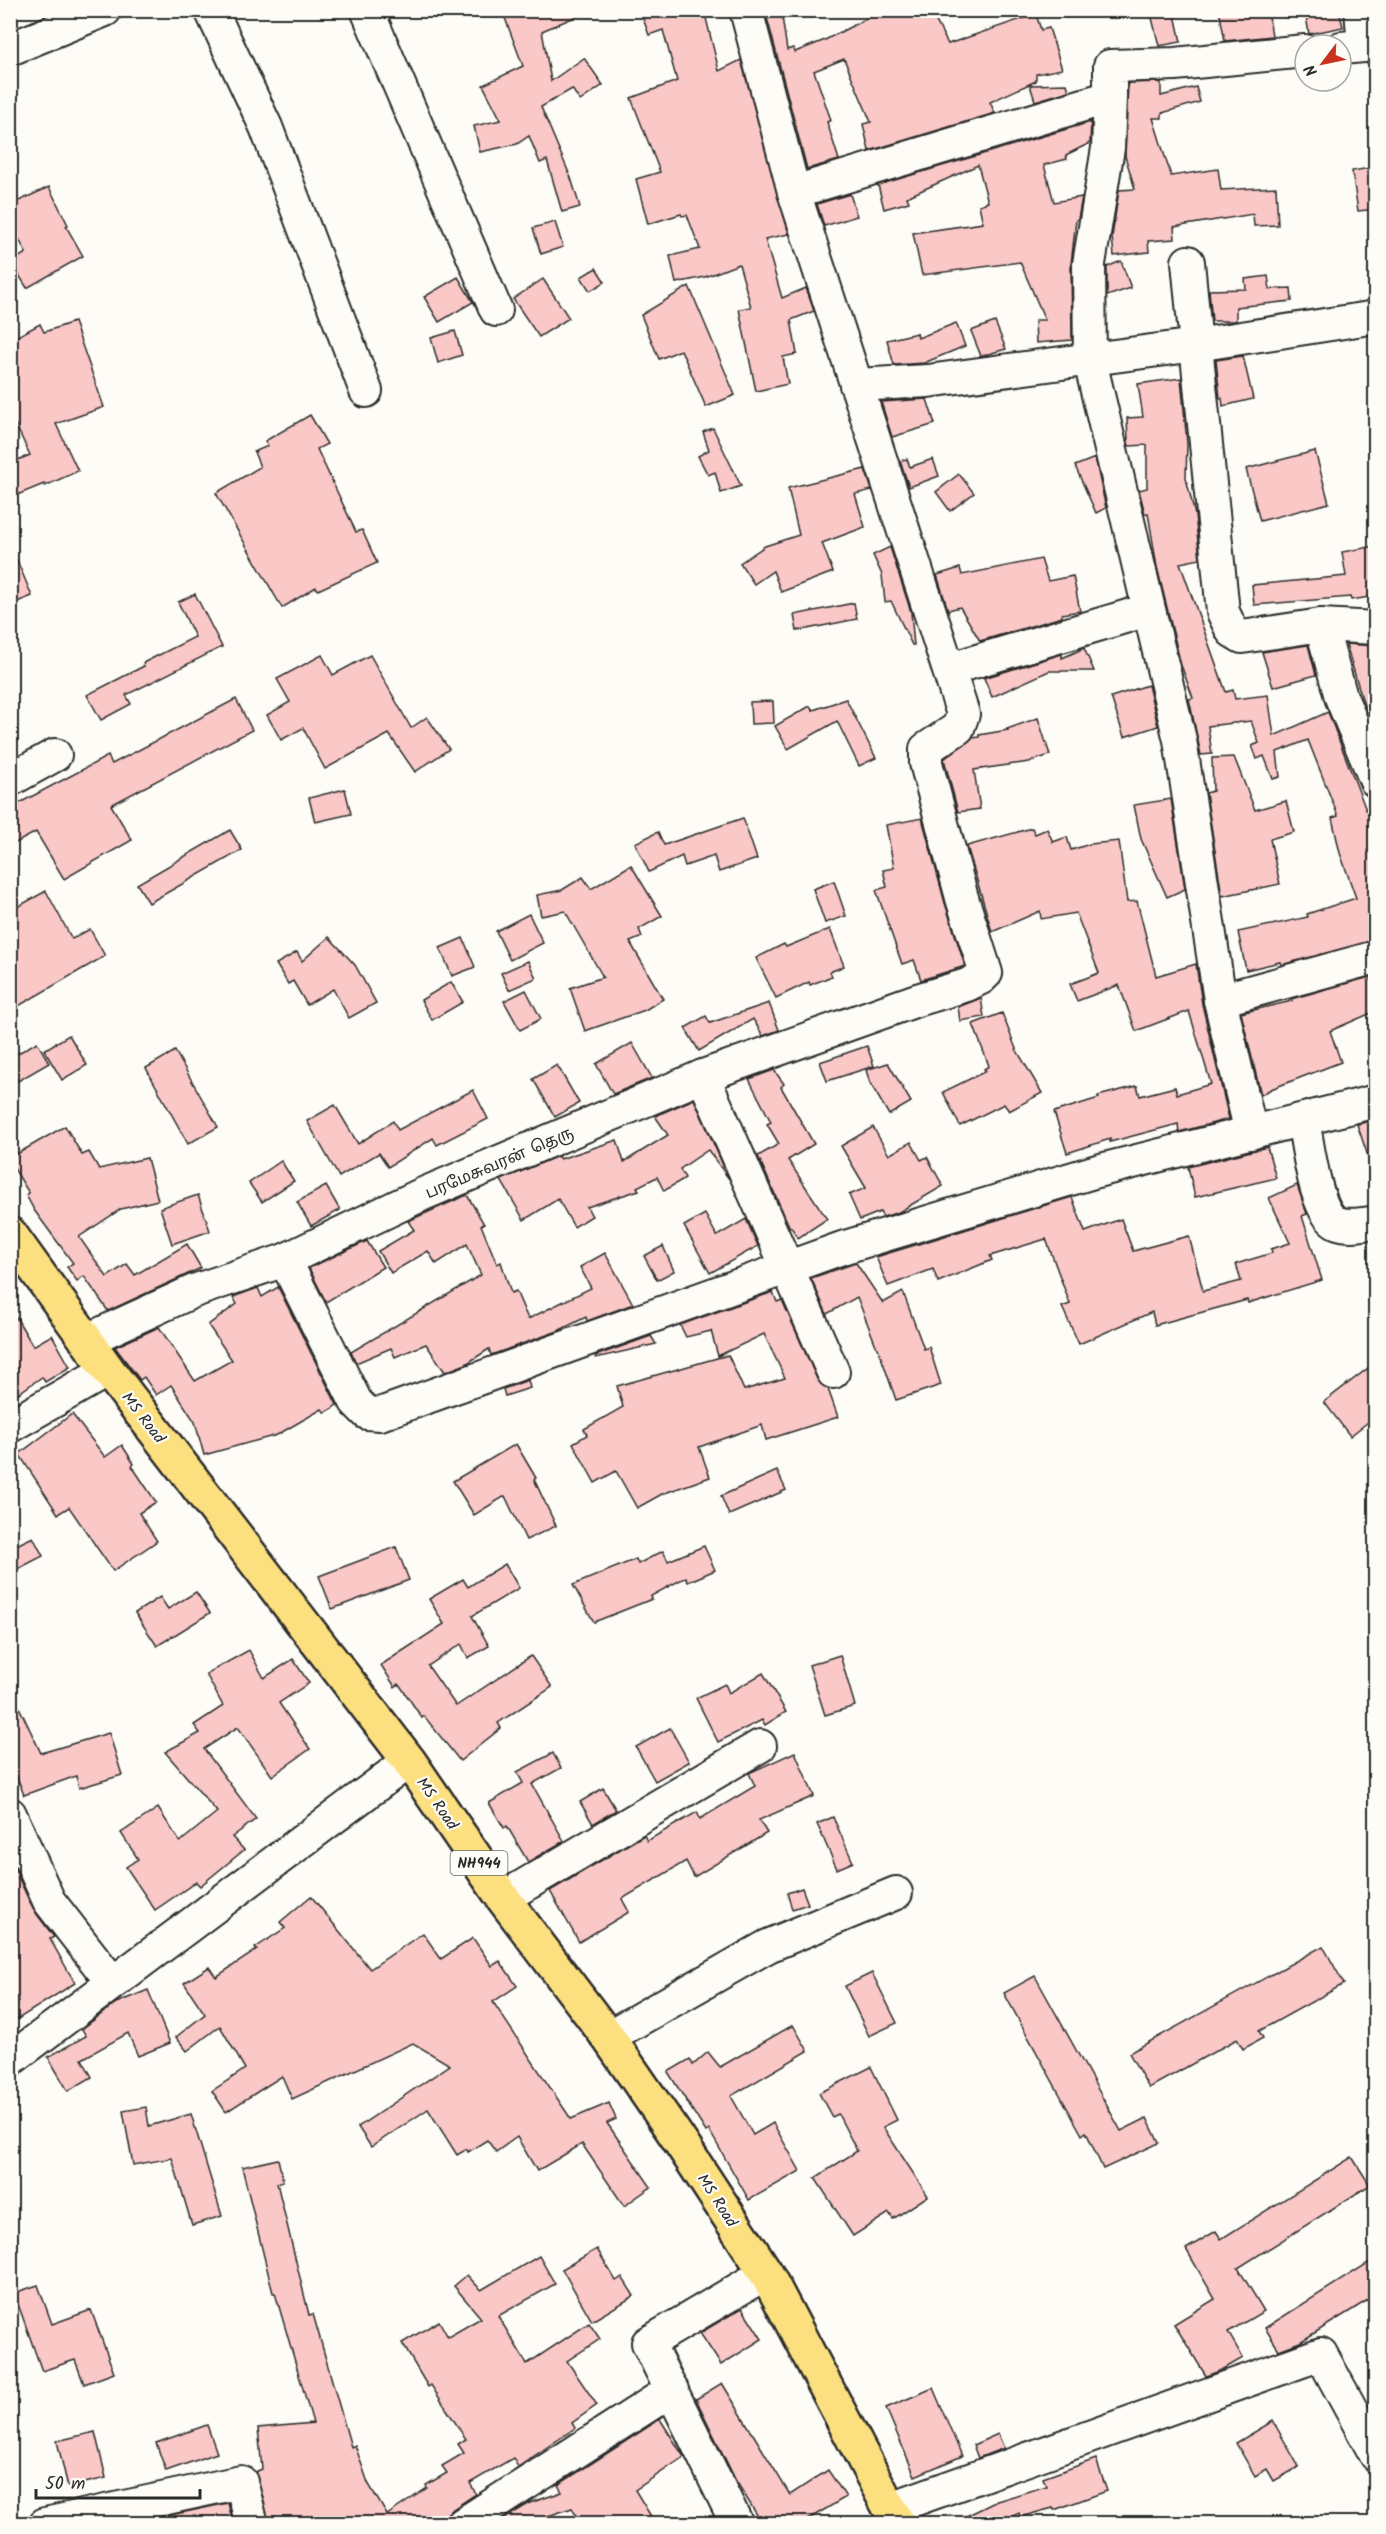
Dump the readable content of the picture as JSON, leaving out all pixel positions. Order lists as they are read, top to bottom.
{
  "streets": {
    "highway": ["MS Road", "NH944"],
    "street": ["பரமேசுவரன் தெரு"]
  },
  "crossings": [
    ["பரமேசுவரன் தெரு", "MS Road"]
  ],
  "scale_bar": "50 m",
  "north": "bottom left"
}
